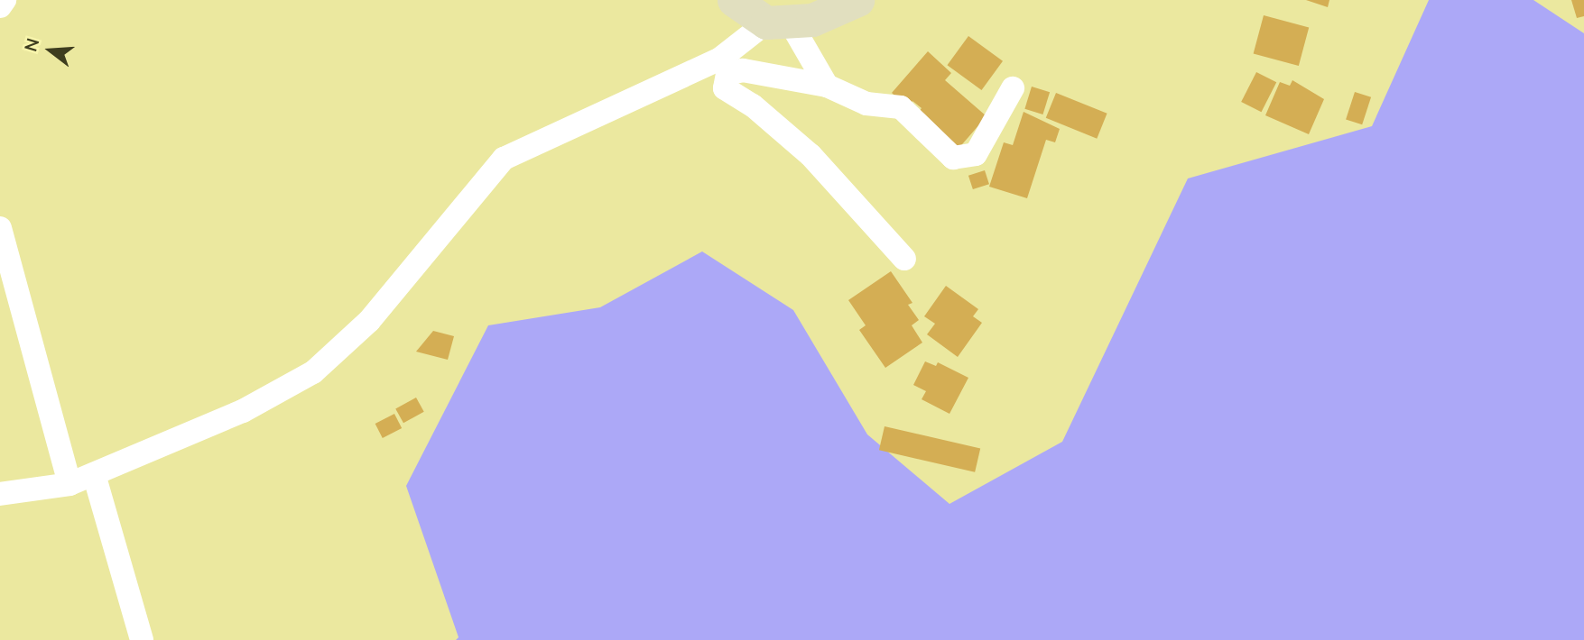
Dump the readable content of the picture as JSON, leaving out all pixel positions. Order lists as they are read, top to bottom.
{
  "north": "left"
}
